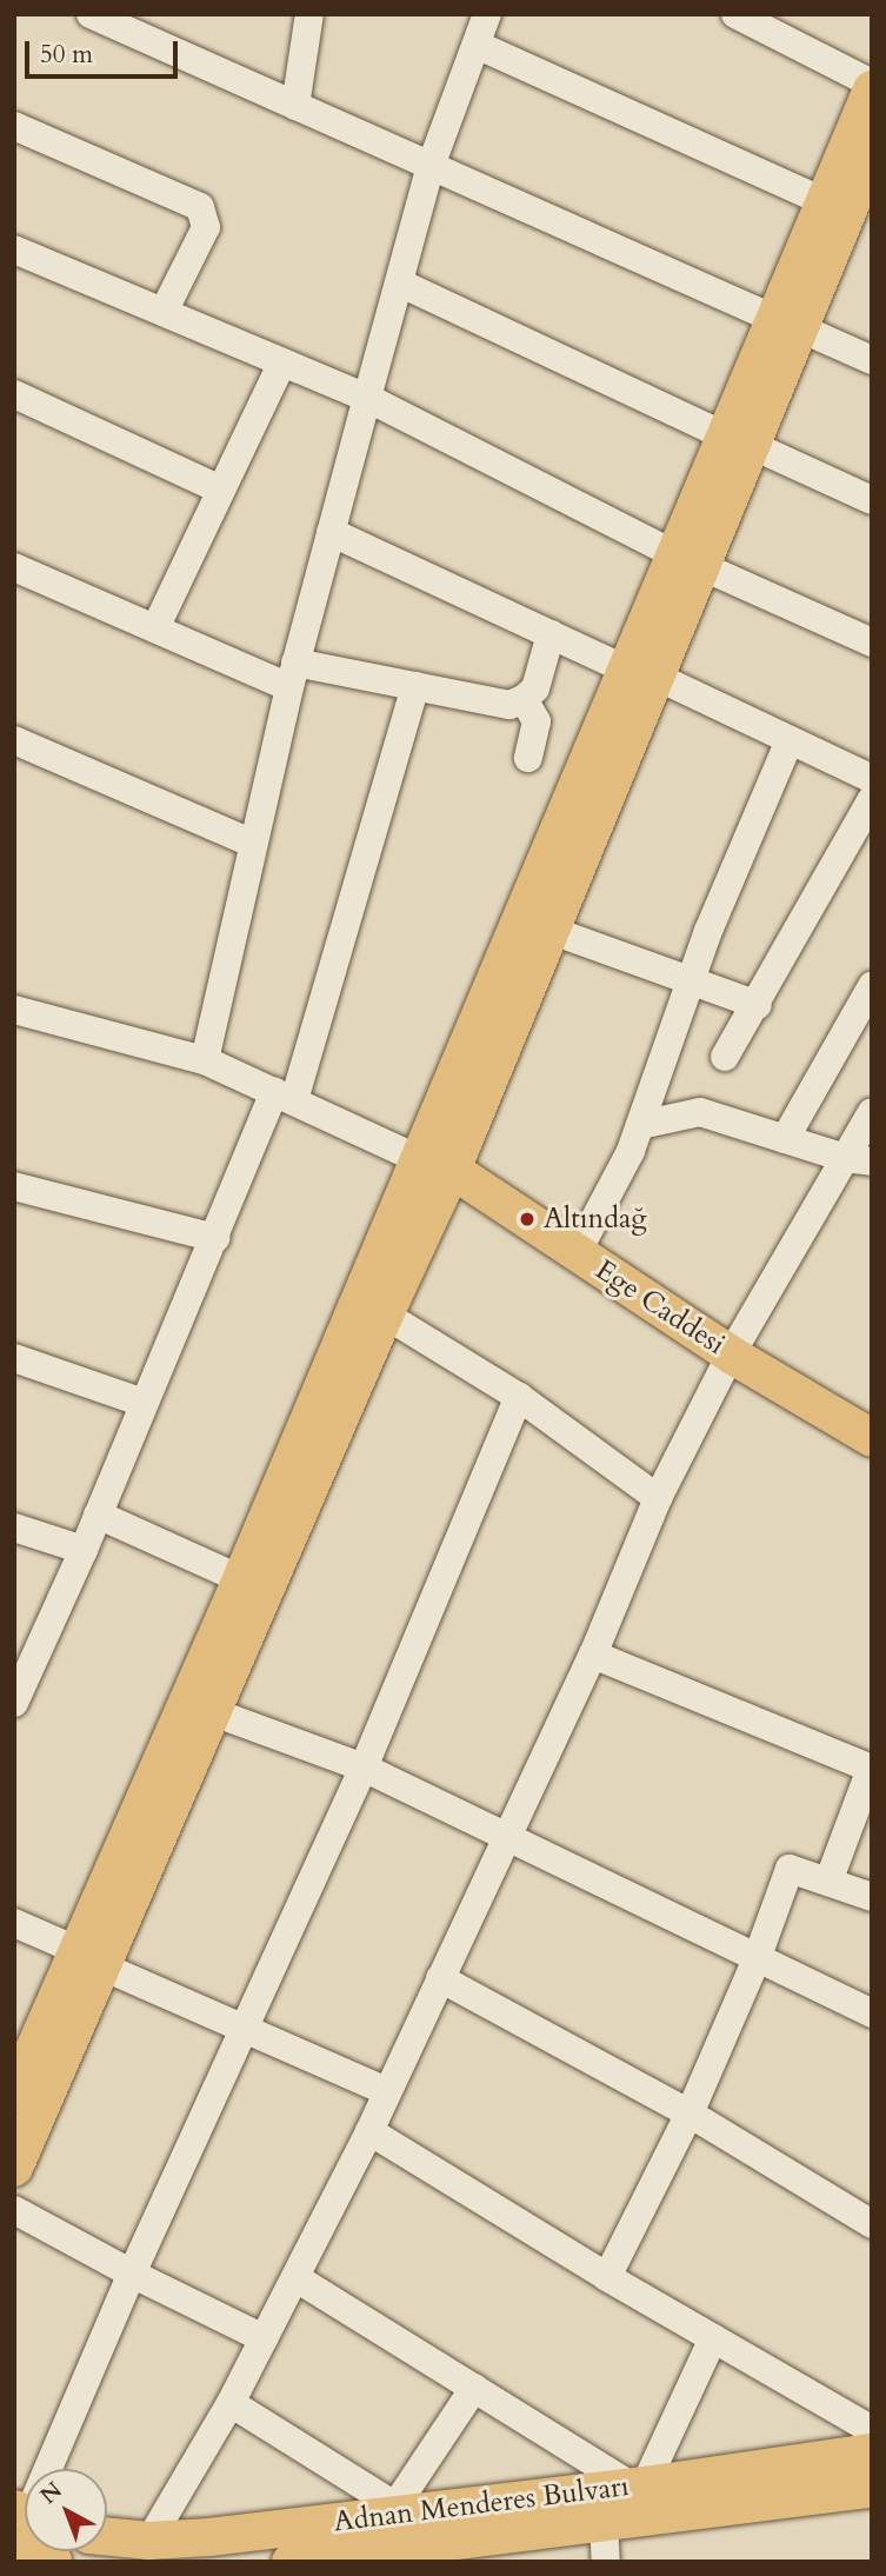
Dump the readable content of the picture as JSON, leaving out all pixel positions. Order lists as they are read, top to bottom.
{
  "streets": {
    "main road": ["Ege Caddesi", "Adnan Menderes Bulvarı"]
  },
  "places": ["Altındağ"],
  "scale_bar": "50 m",
  "north": "top left"
}
